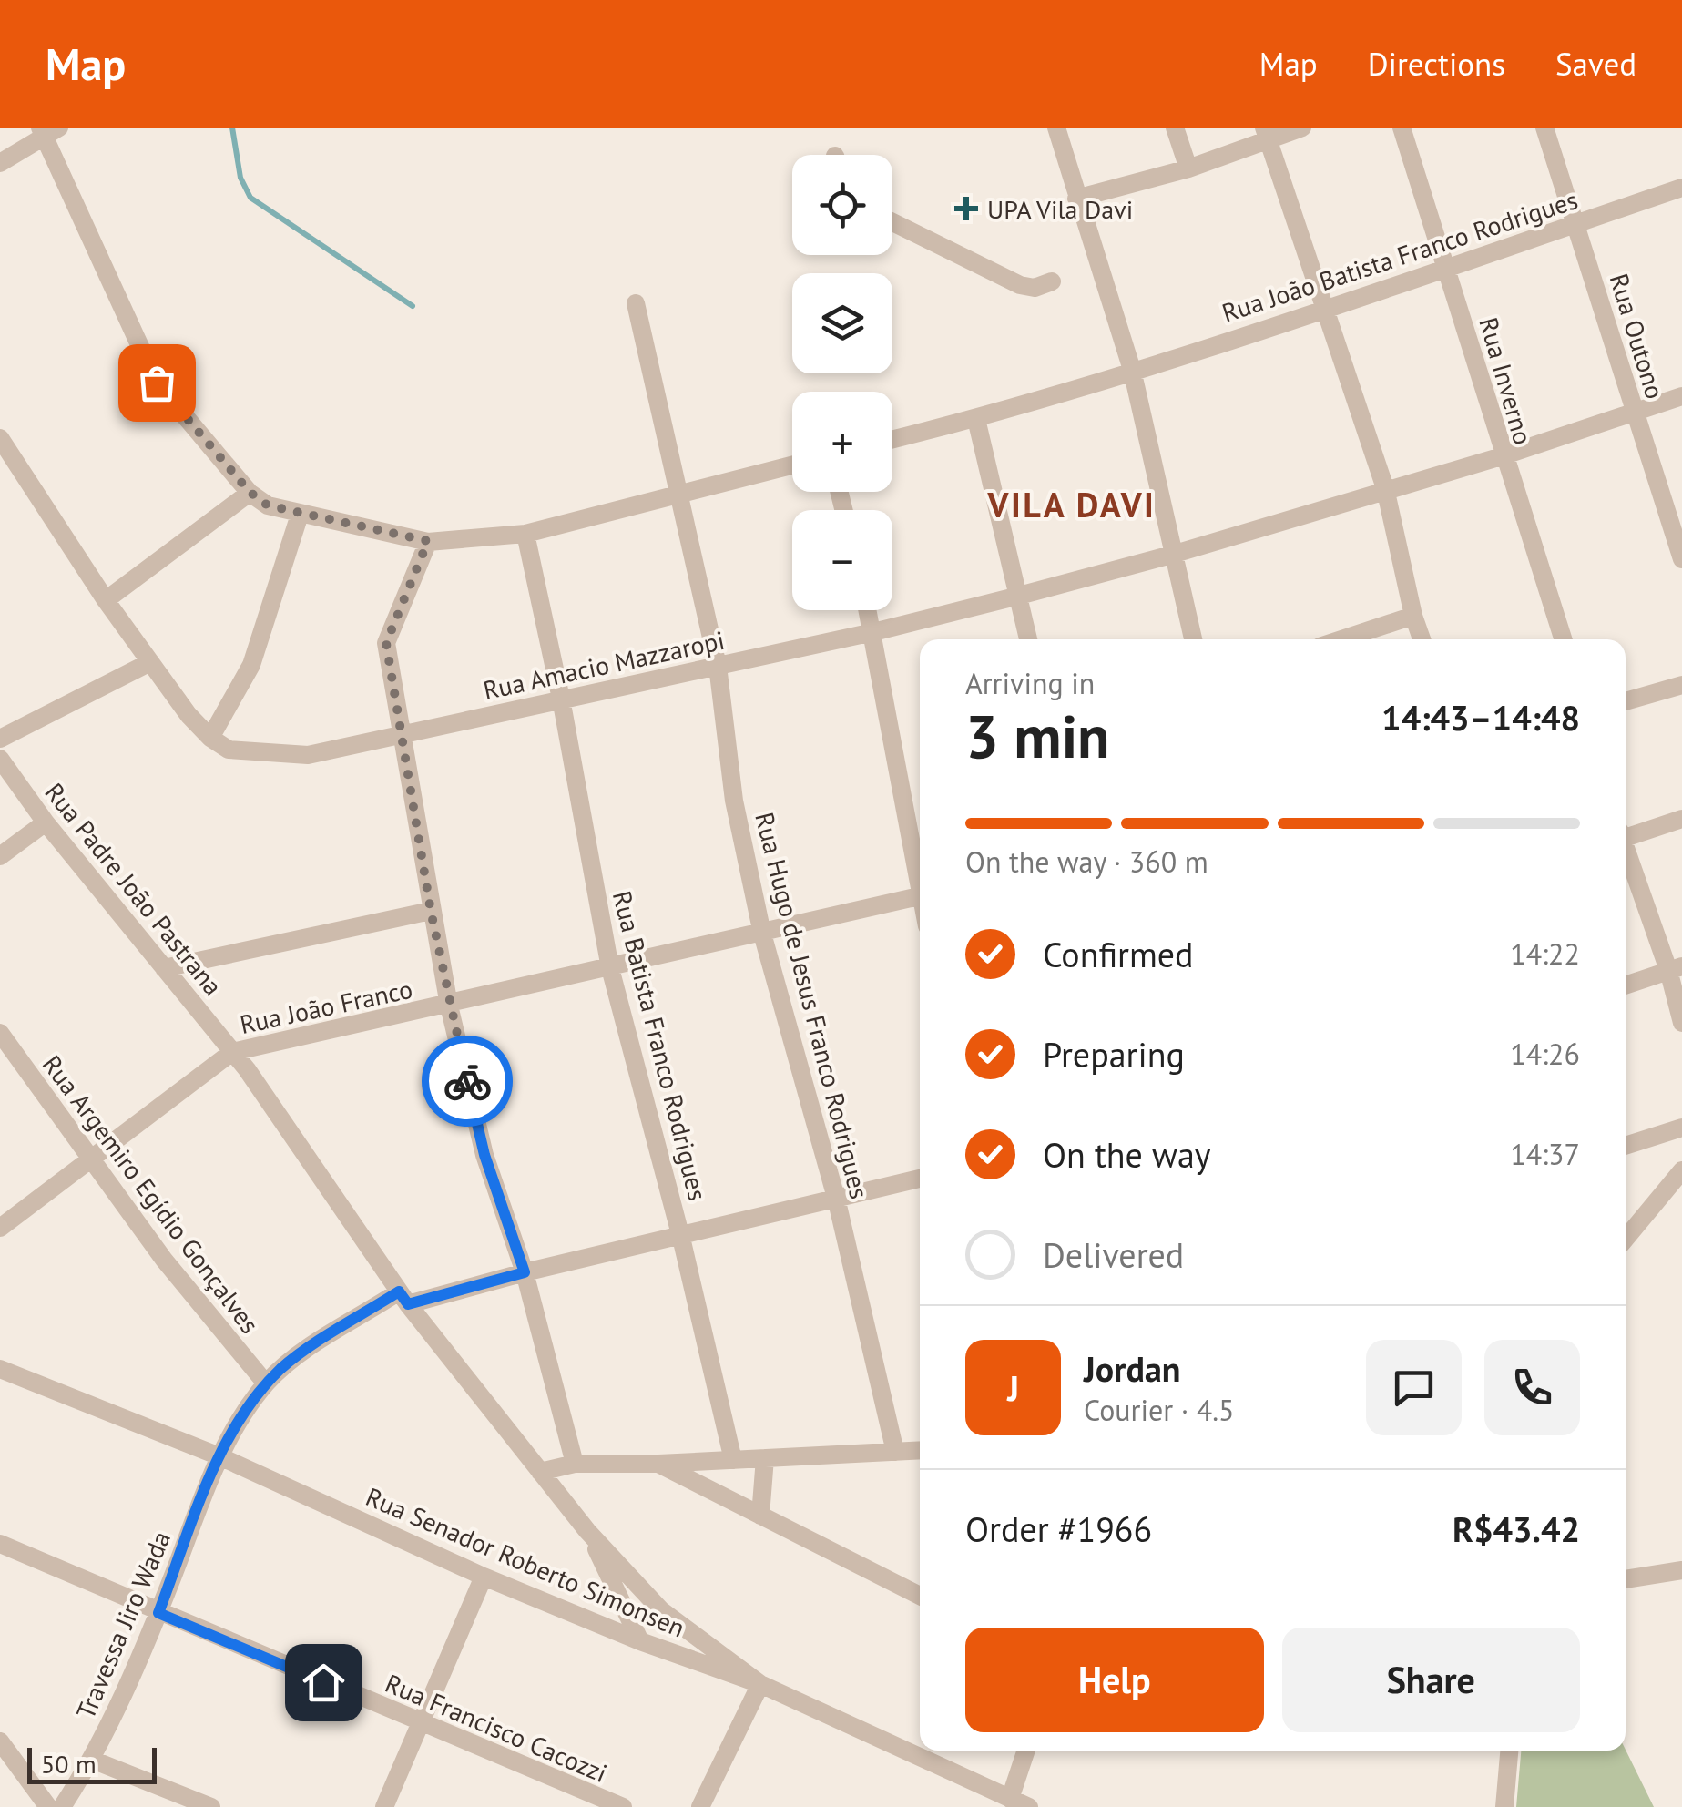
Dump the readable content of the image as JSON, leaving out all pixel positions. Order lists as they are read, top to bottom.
{
  "streets": {
    "street": [
      "Rua João Batista Franco Rodrigues",
      "Rua Outono",
      "Rua Inverno",
      "Rua Amacio Mazzaropi",
      "Rua Padre João Pastrana",
      "Rua Hugo de Jesus Franco Rodrigues",
      "Rua João Franco",
      "Rua Batista Franco Rodrigues",
      "Rua Argemiro Egídio Gonçalves",
      "Rua Senador Roberto Simonsen",
      "Travessa Jiro Wada",
      "Rua Francisco Cacozzi"
    ]
  },
  "crossings": [
    ["Rua João Batista Franco Rodrigues", "Rua Outono"],
    ["Rua João Batista Franco Rodrigues", "Rua Inverno"],
    ["Rua Outono", "Rua Amacio Mazzaropi"],
    ["Rua Inverno", "Rua Amacio Mazzaropi"],
    ["Rua Amacio Mazzaropi", "Rua Hugo de Jesus Franco Rodrigues"],
    ["Rua Amacio Mazzaropi", "Rua Batista Franco Rodrigues"],
    ["Rua Padre João Pastrana", "Rua João Franco"],
    ["Rua Padre João Pastrana", "Rua Senador Roberto Simonsen"],
    ["Rua Padre João Pastrana", "Travessa Jiro Wada"],
    ["Rua Hugo de Jesus Franco Rodrigues", "Rua João Franco"],
    ["Rua Hugo de Jesus Franco Rodrigues", "Travessa Jiro Wada"],
    ["Rua João Franco", "Rua Batista Franco Rodrigues"],
    ["Rua João Franco", "Rua Argemiro Egídio Gonçalves"],
    ["Rua Batista Franco Rodrigues", "Travessa Jiro Wada"],
    ["Rua Argemiro Egídio Gonçalves", "Travessa Jiro Wada"],
    ["Rua Senador Roberto Simonsen", "Travessa Jiro Wada"],
    ["Travessa Jiro Wada", "Rua Francisco Cacozzi"]
  ],
  "districts": ["VILA DAVI"],
  "places": {
    "health": ["UPA Vila Davi"]
  },
  "scale_bar": "50 m",
  "page": {
    "header": "Map",
    "nav": ["Map", "Directions", "Saved"],
    "map_buttons": ["+", "−"],
    "heading": ["3 min", "Arriving in", "14:43–14:48"],
    "panel": [
      "Jordan",
      "Courier · 4.5",
      "Order #1966",
      "R$43.42"
    ],
    "bar": "On the way · 360 m",
    "list": [
      ["Confirmed", "14:22"],
      ["Preparing", "14:26"],
      ["On the way", "14:37"],
      "Delivered"
    ],
    "round": "J",
    "buttons": ["Help", "Share"],
    "scale": "50 m"
  }
}
